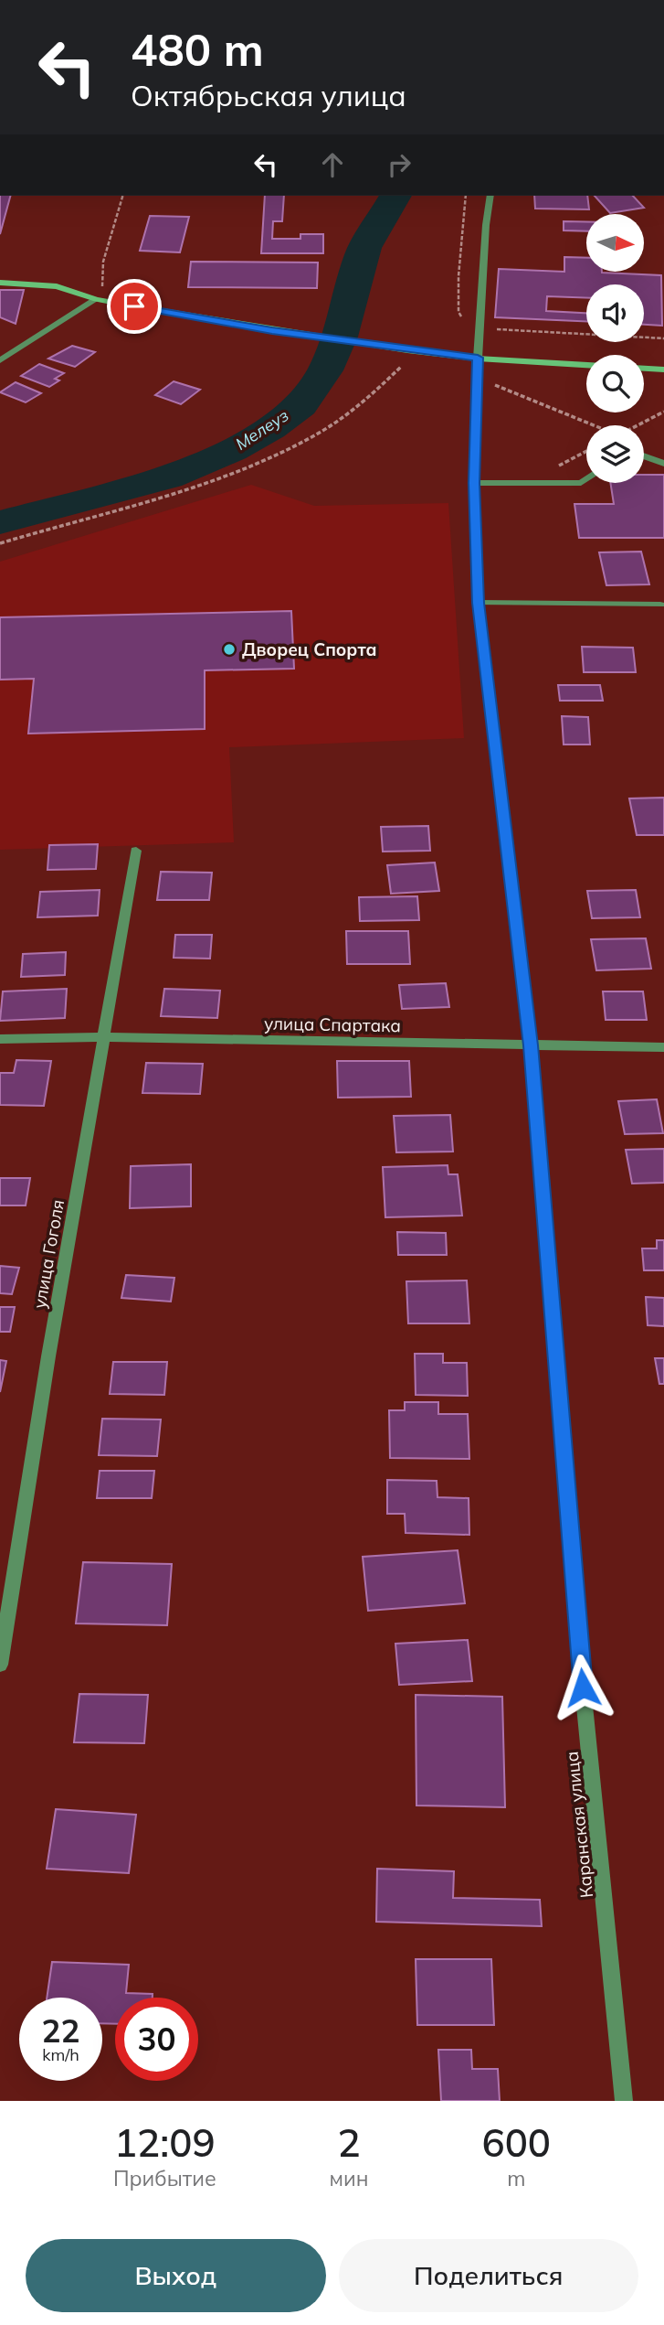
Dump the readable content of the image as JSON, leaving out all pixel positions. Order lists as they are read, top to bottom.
{
  "streets": {
    "street": ["улица Спартака", "улица Гоголя", "Каранская улица"]
  },
  "crossings": [
    ["улица Спартака", "улица Гоголя"],
    ["улица Спартака", "Каранская улица"]
  ],
  "water": ["Мелеуз"],
  "places": ["Дворец Спорта"],
  "north": "right",
  "page": {
    "turn": ["480 m", "Октябрьская улица"],
    "speed": "22 km/h",
    "limit": "30",
    "eta": [
      "12:09",
      "Прибытие",
      "2",
      "мин",
      "600",
      "m"
    ],
    "buttons": ["Выход", "Поделиться"]
  }
}
